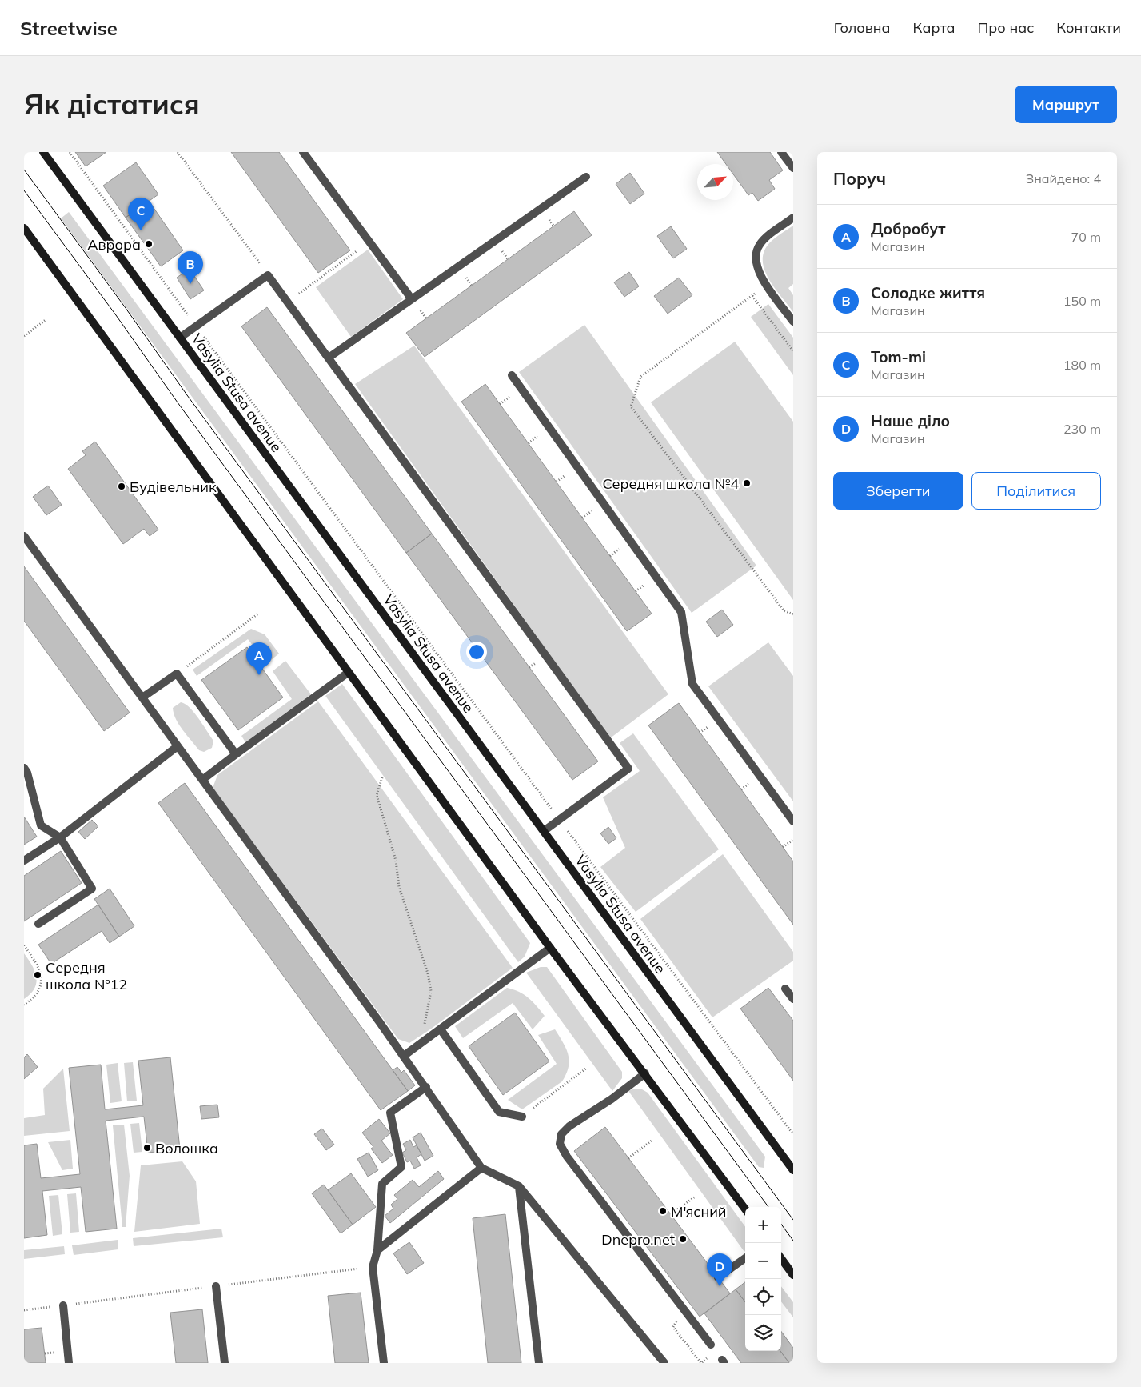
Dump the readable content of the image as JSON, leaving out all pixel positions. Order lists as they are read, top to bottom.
{
  "streets": {
    "street": ["Vasylia Stusa avenue"]
  },
  "places": [
    "Аврора",
    "Середня школа №4",
    "Будівельник",
    "Середня школа №12",
    "Волошка",
    "М'ясний",
    "Dnepro.net"
  ],
  "north": "top right",
  "page": {
    "header": "Streetwise",
    "nav": [
      "Головна",
      "Карта",
      "Про нас",
      "Контакти"
    ],
    "buttons": [
      "Маршрут",
      ["Зберегти", "Поділитися"]
    ],
    "title": "Як дістатися",
    "heading": ["Поруч", "Знайдено: 4"],
    "pins": [
      "C",
      "B",
      "A",
      "D"
    ],
    "list": [
      {
        "mark": "A",
        "name": "Добробут",
        "note": "Магазин",
        "value": "70 m"
      },
      {
        "mark": "B",
        "name": "Солодке життя",
        "note": "Магазин",
        "value": "150 m"
      },
      {
        "mark": "C",
        "name": "Tom-mi",
        "note": "Магазин",
        "value": "180 m"
      },
      {
        "mark": "D",
        "name": "Наше діло",
        "note": "Магазин",
        "value": "230 m"
      }
    ],
    "map_buttons": ["+", "−"]
  }
}
